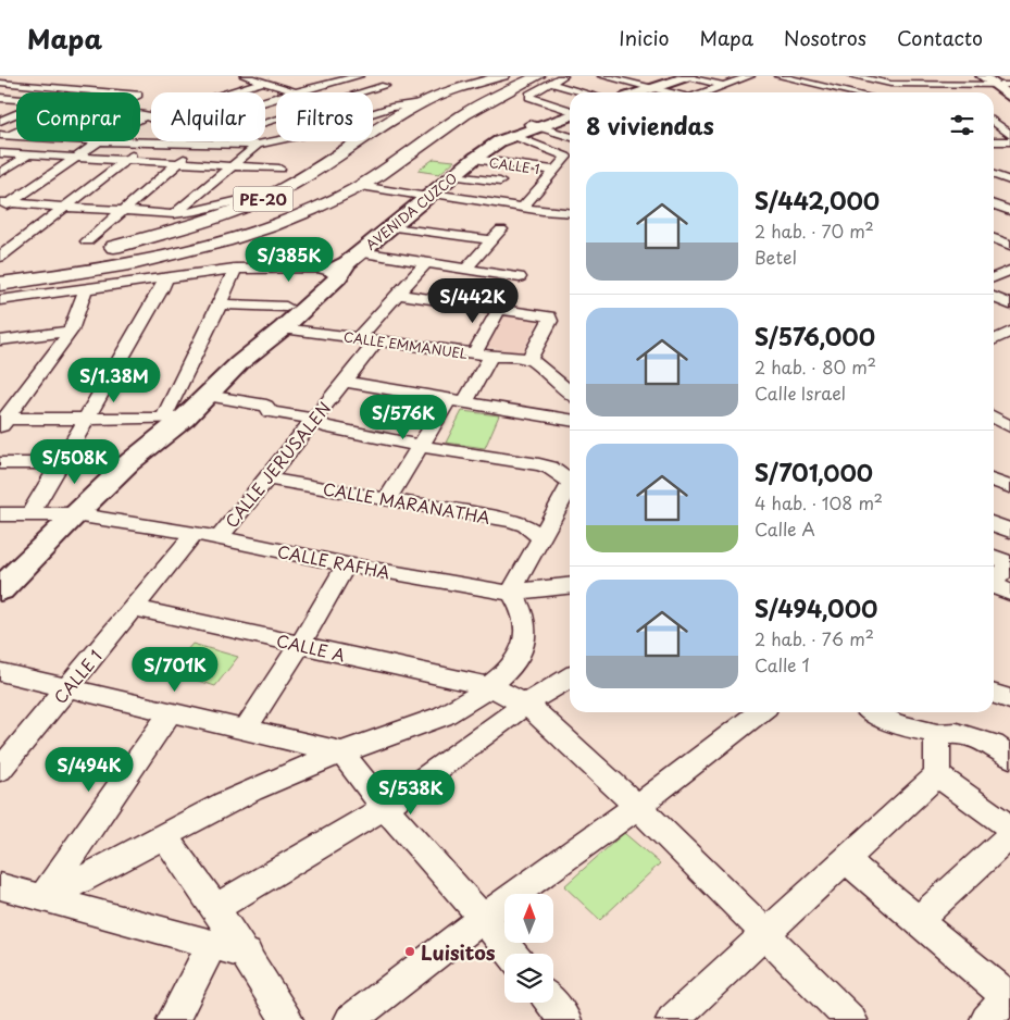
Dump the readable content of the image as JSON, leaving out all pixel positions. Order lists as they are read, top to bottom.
{
  "streets": {
    "highway": ["PE-20"],
    "street": [
      "CALLE 1",
      "AVENIDA CUZCO",
      "CALLE EMMANUEL",
      "CALLE JERUSALEN",
      "CALLE MARANATHA",
      "CALLE RAFHA",
      "CALLE A"
    ]
  },
  "crossings": [
    ["CALLE 1", "AVENIDA CUZCO"],
    ["CALLE 1", "CALLE RAFHA"],
    ["CALLE 1", "CALLE A"],
    ["AVENIDA CUZCO", "CALLE EMMANUEL"],
    ["AVENIDA CUZCO", "CALLE RAFHA"],
    ["CALLE EMMANUEL", "CALLE JERUSALEN"],
    ["CALLE JERUSALEN", "CALLE MARANATHA"],
    ["CALLE JERUSALEN", "CALLE RAFHA"]
  ],
  "places": ["Luisitos"],
  "north": "top",
  "page": {
    "header": "Mapa",
    "nav": [
      "Inicio",
      "Mapa",
      "Nosotros",
      "Contacto"
    ],
    "chip": ["Comprar", "Alquilar", "Filtros"],
    "heading": "8 viviendas",
    "list": [
      {
        "name": "S/442,000",
        "note": "2 hab. · 70 m² · Betel"
      },
      {
        "name": "S/576,000",
        "note": "2 hab. · 80 m² · Calle Israel"
      },
      {
        "name": "S/701,000",
        "note": "4 hab. · 108 m² · Calle A"
      },
      {
        "name": "S/494,000",
        "note": "2 hab. · 76 m² · Calle 1"
      }
    ],
    "price": [
      "S/385K",
      "S/442K",
      "S/1.38M",
      "S/576K",
      "S/508K",
      "S/701K",
      "S/494K",
      "S/538K"
    ]
  }
}
